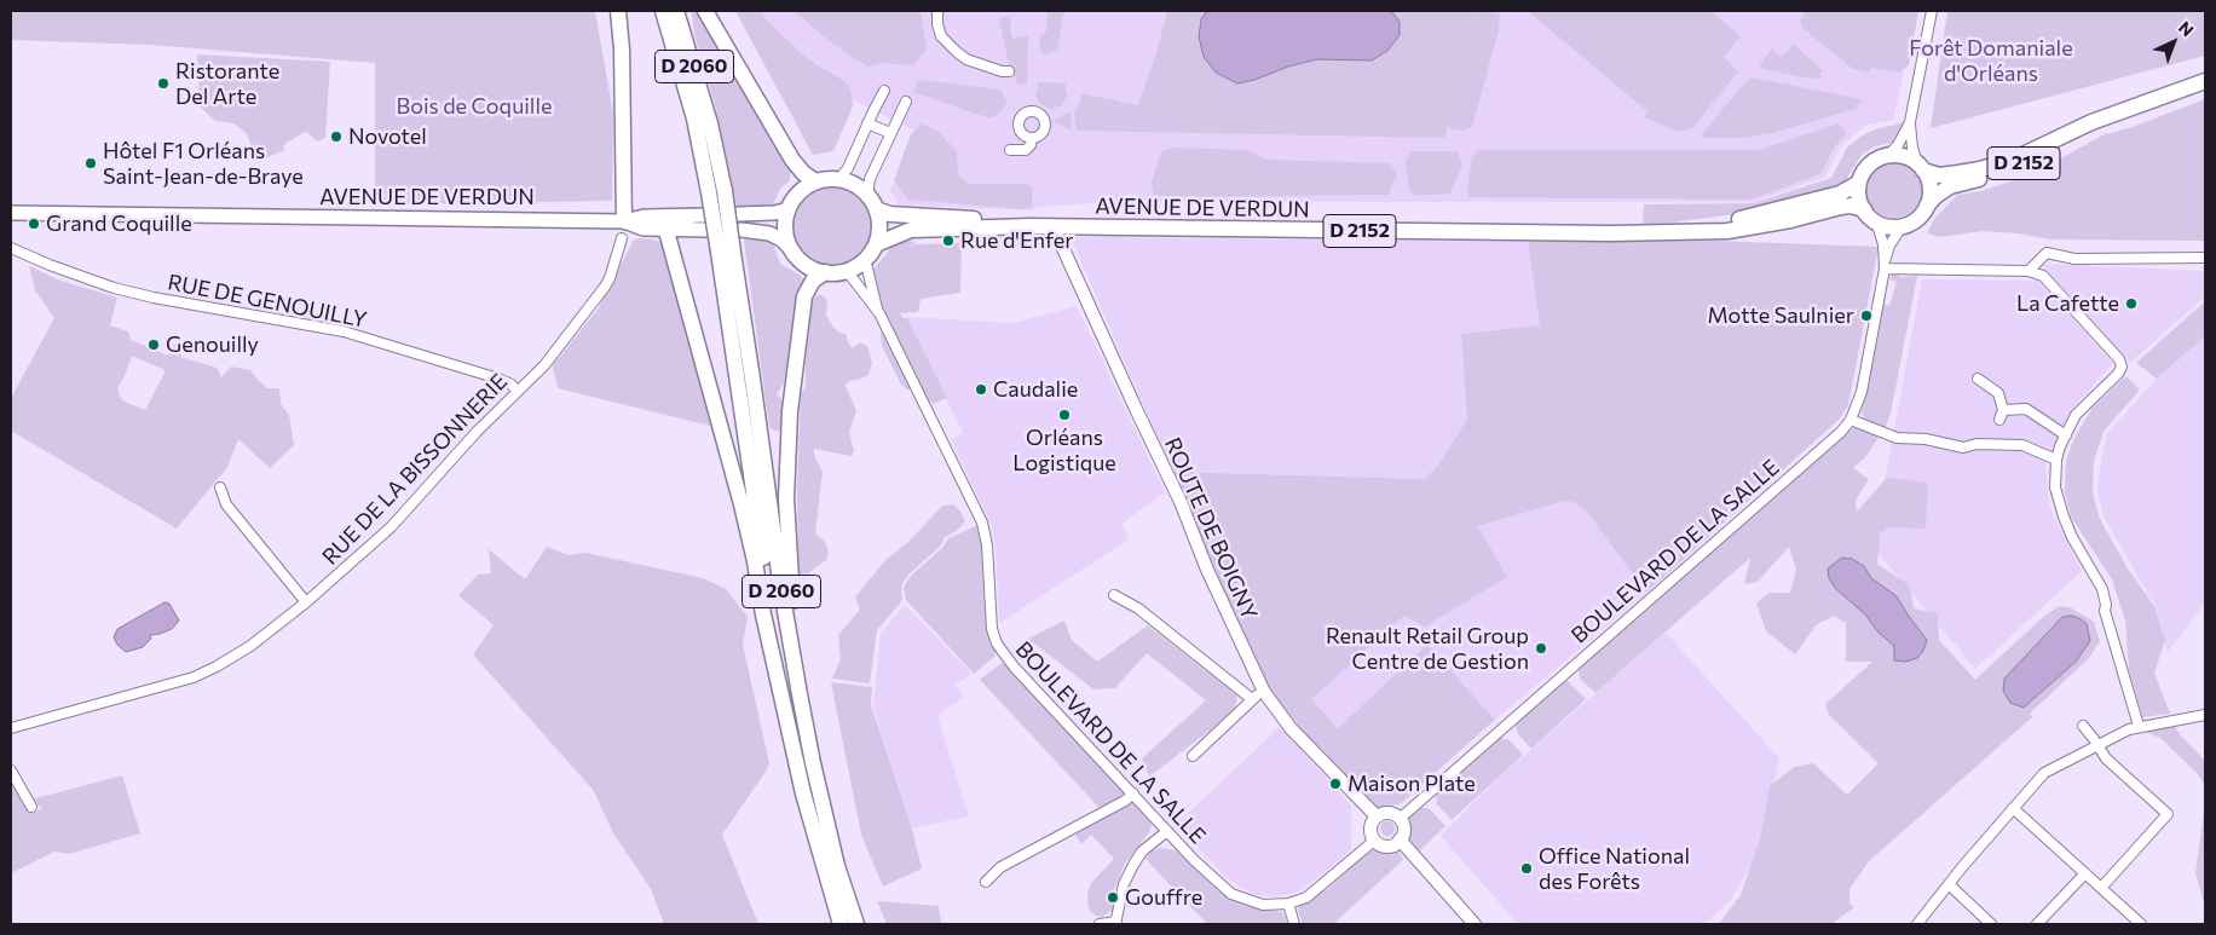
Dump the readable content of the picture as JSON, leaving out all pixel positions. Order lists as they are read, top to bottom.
{
  "streets": {
    "main road": ["D 2060", "D 2152", "AVENUE DE VERDUN"],
    "street": [
      "RUE DE GENOUILLY",
      "RUE DE LA BISSONNERIE",
      "ROUTE DE BOIGNY",
      "BOULEVARD DE LA SALLE"
    ]
  },
  "crossings": [
    ["D 2152", "AVENUE DE VERDUN"],
    ["D 2152", "BOULEVARD DE LA SALLE"],
    ["AVENUE DE VERDUN", "ROUTE DE BOIGNY"],
    ["AVENUE DE VERDUN", "BOULEVARD DE LA SALLE"],
    ["RUE DE GENOUILLY", "RUE DE LA BISSONNERIE"],
    ["ROUTE DE BOIGNY", "BOULEVARD DE LA SALLE"]
  ],
  "parks": ["Forêt Domaniale d'Orléans", "Bois de Coquille"],
  "places": [
    "Ristorante Del Arte",
    "Novotel",
    "Hôtel F1 Orléans Saint-Jean-de-Braye",
    "Grand Coquille",
    "Rue d'Enfer",
    "La Cafette",
    "Motte Saulnier",
    "Genouilly",
    "Caudalie",
    "Orléans Logistique",
    "Renault Retail Group Centre de Gestion",
    "Maison Plate",
    "Office National des Forêts",
    "Gouffre"
  ],
  "north": "top right"
}
